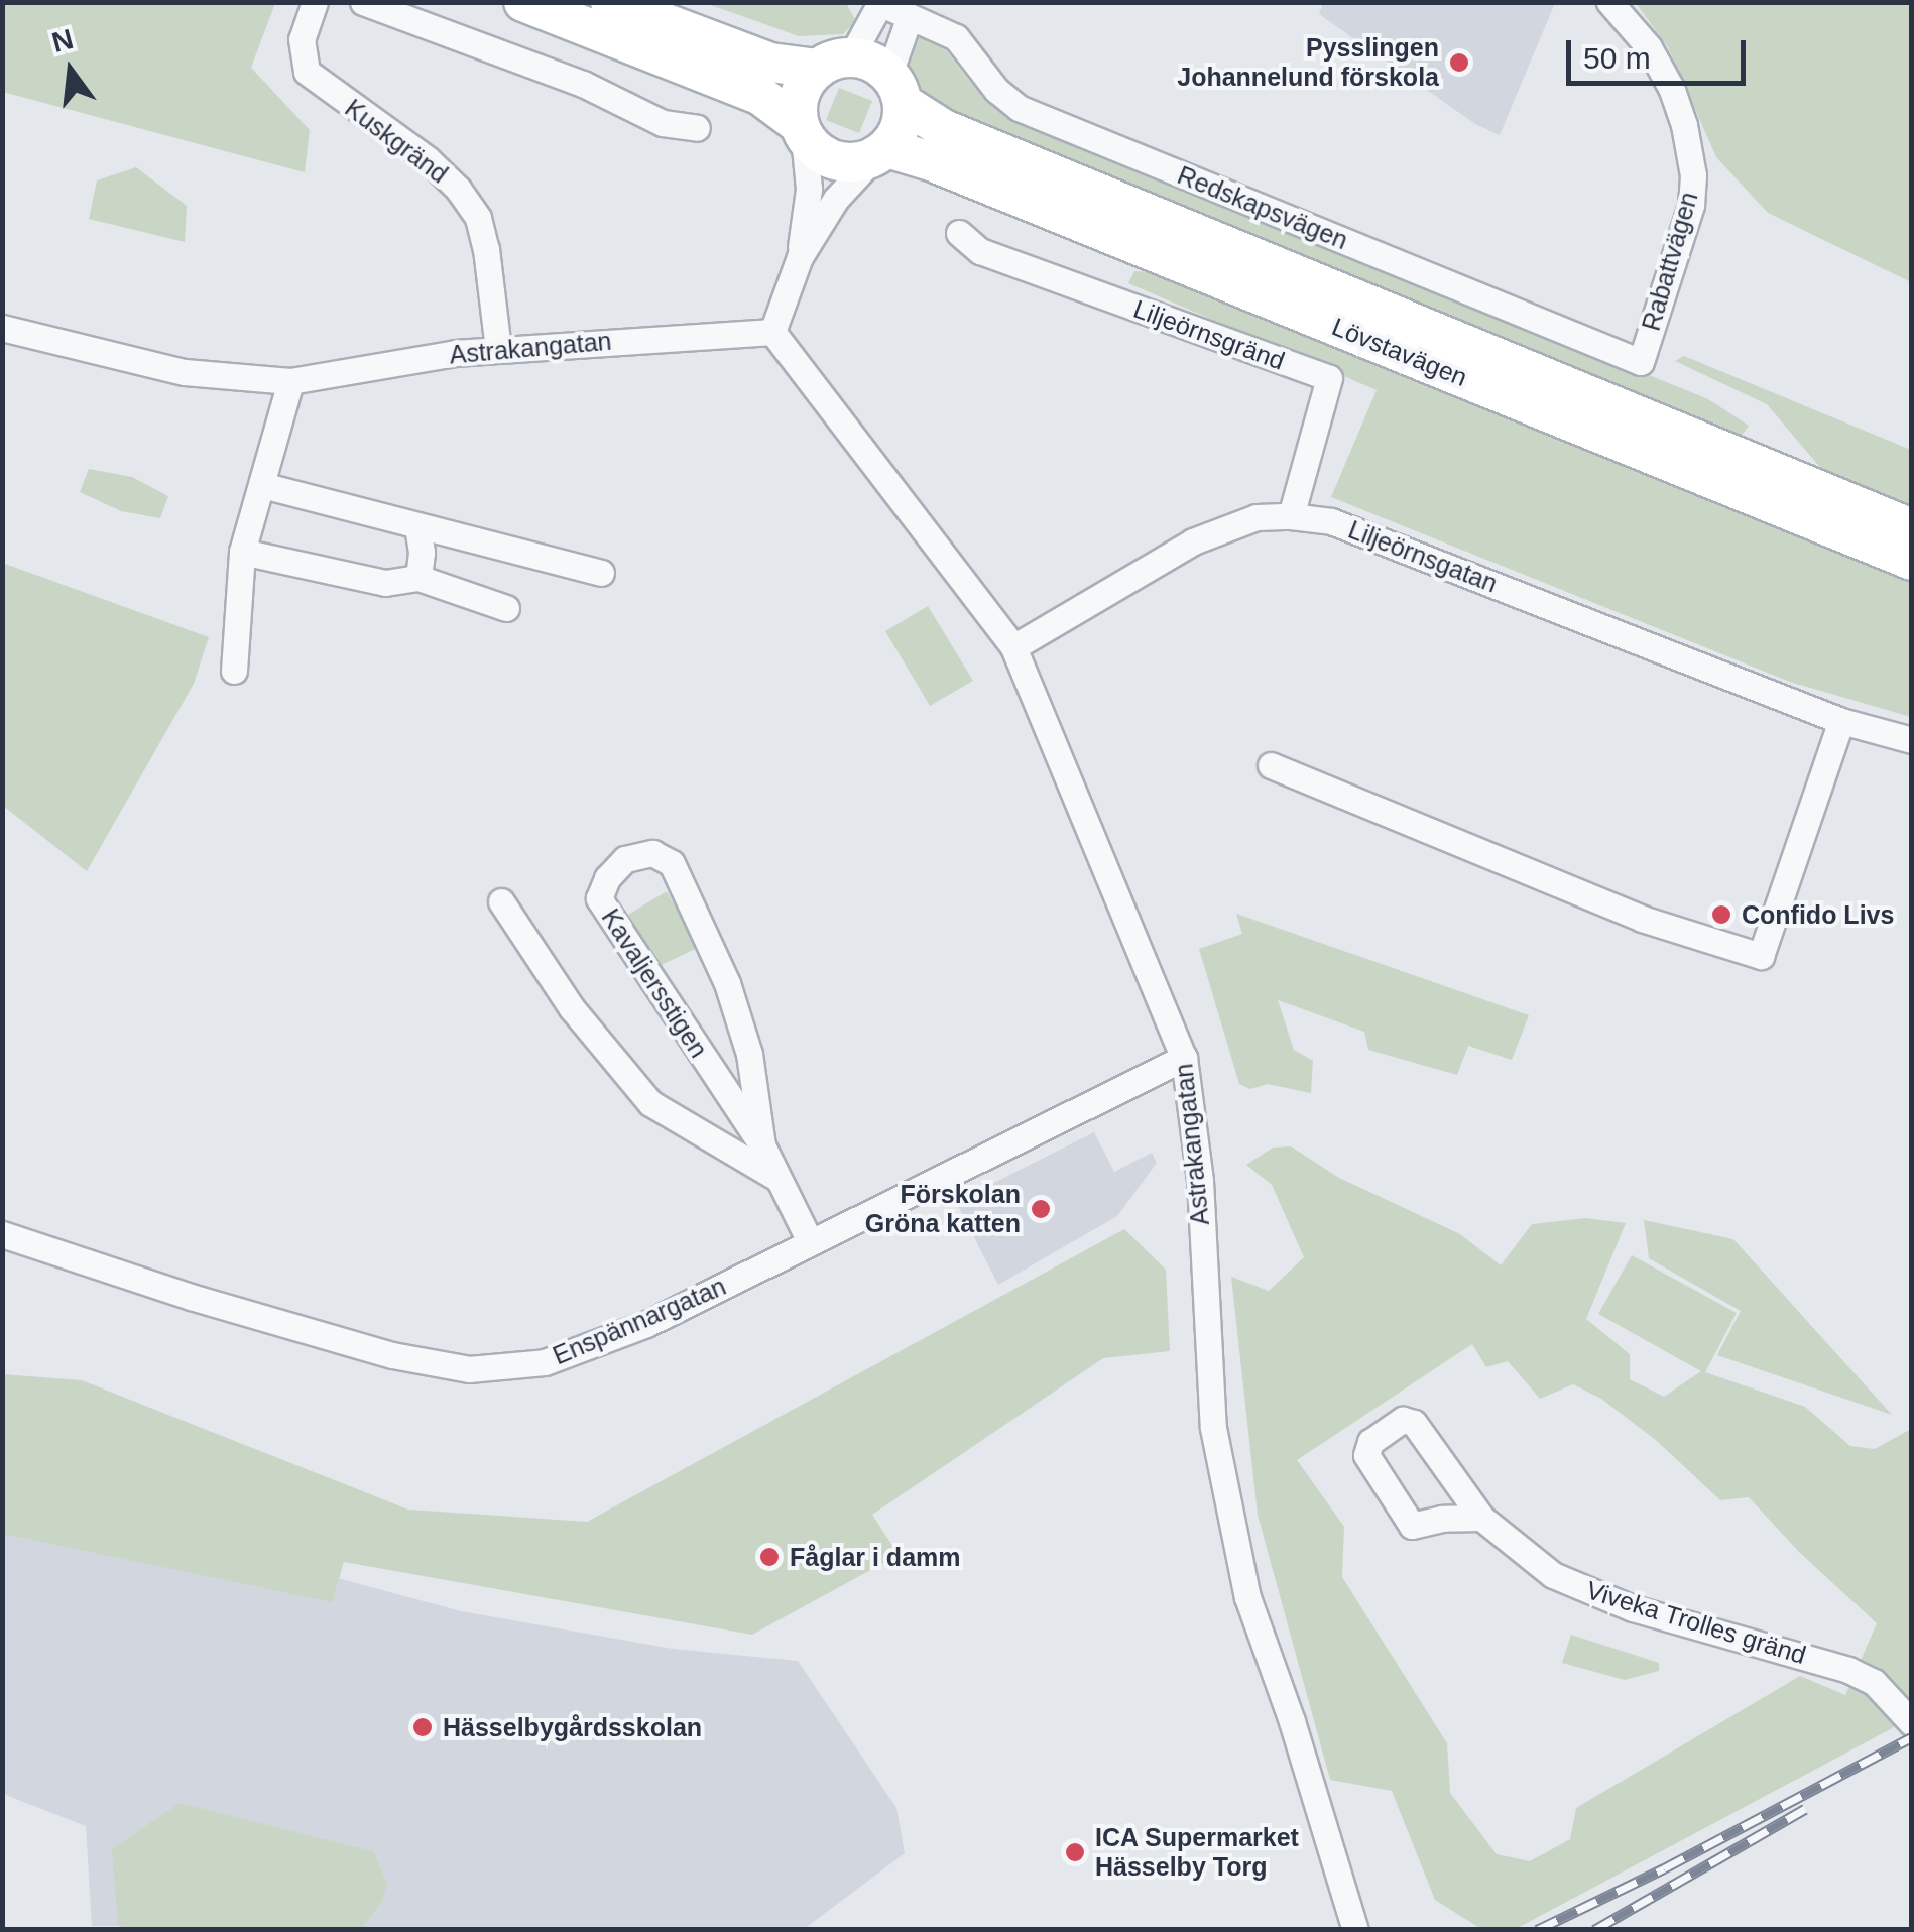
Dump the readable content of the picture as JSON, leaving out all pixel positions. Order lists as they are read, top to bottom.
{
  "streets": {
    "street": [
      "Kuskgränd",
      "Redskapsvägen",
      "Rabattvägen",
      "Liljeörnsgränd",
      "Astrakangatan",
      "Lövstavägen",
      "Liljeörnsgatan",
      "Kavaljersstigen",
      "Enspännargatan",
      "Viveka Trolles gränd"
    ]
  },
  "crossings": [
    ["Kuskgränd", "Astrakangatan"],
    ["Redskapsvägen", "Rabattvägen"],
    ["Redskapsvägen", "Lövstavägen"],
    ["Liljeörnsgränd", "Liljeörnsgatan"],
    ["Astrakangatan", "Liljeörnsgatan"],
    ["Astrakangatan", "Enspännargatan"],
    ["Kavaljersstigen", "Enspännargatan"]
  ],
  "places": [
    "Pysslingen Johannelund förskola",
    "Confido Livs",
    "Förskolan Gröna katten",
    "Fåglar i damm",
    "Hässelbygårdsskolan",
    "ICA Supermarket Hässelby Torg"
  ],
  "scale_bar": "50 m",
  "north": "top"
}
